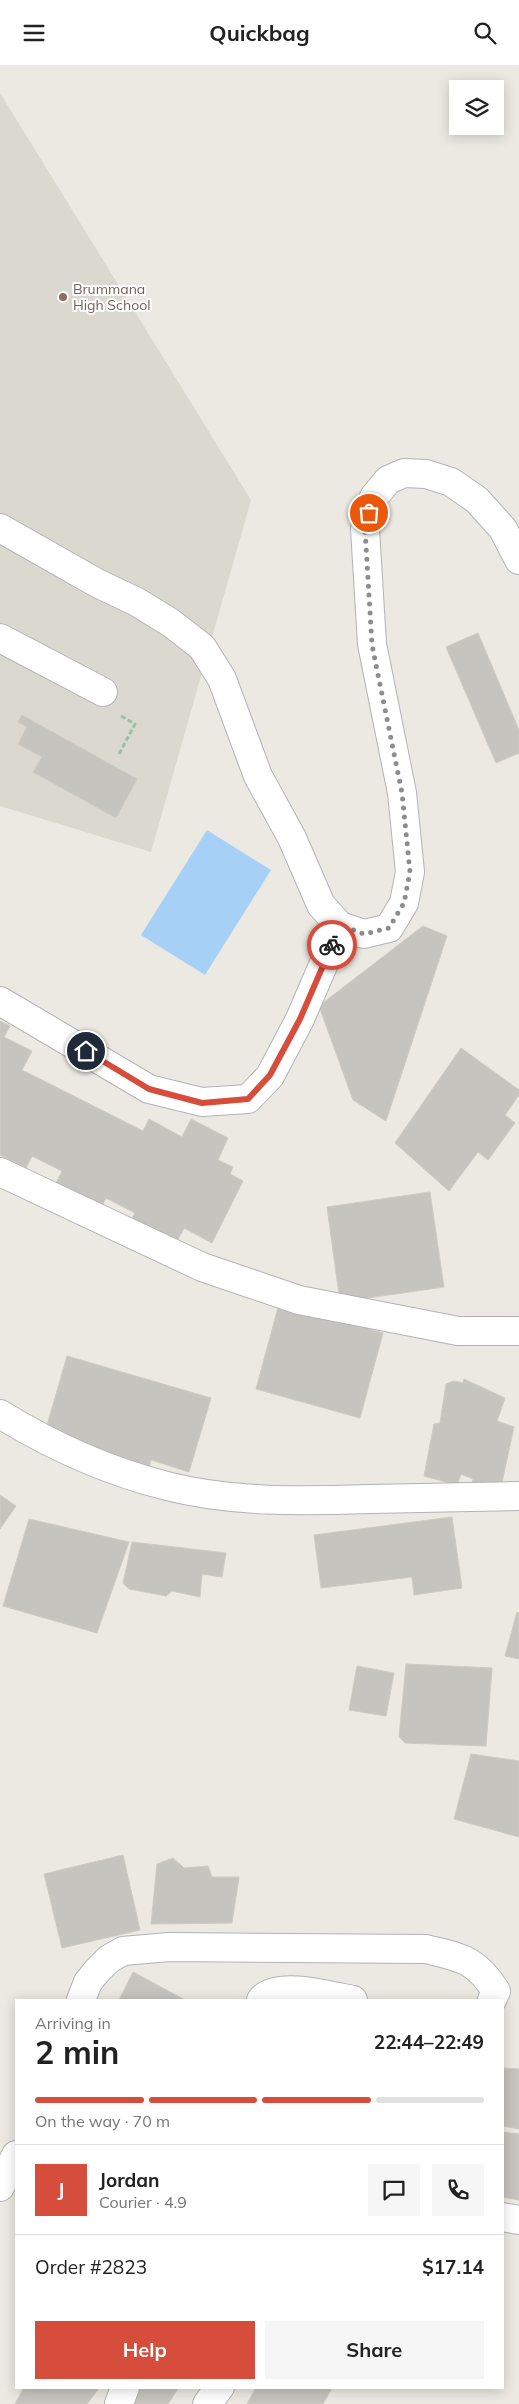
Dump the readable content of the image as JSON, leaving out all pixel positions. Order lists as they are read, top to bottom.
{
  "places": ["Brummana High School"],
  "page": {
    "header": "Quickbag",
    "heading": ["2 min", "Arriving in", "22:44–22:49"],
    "panel": [
      "Jordan",
      "Courier · 4.9",
      "Order #2823",
      "$17.14"
    ],
    "bar": "On the way · 70 m",
    "round": "J",
    "buttons": ["Help", "Share"]
  }
}
